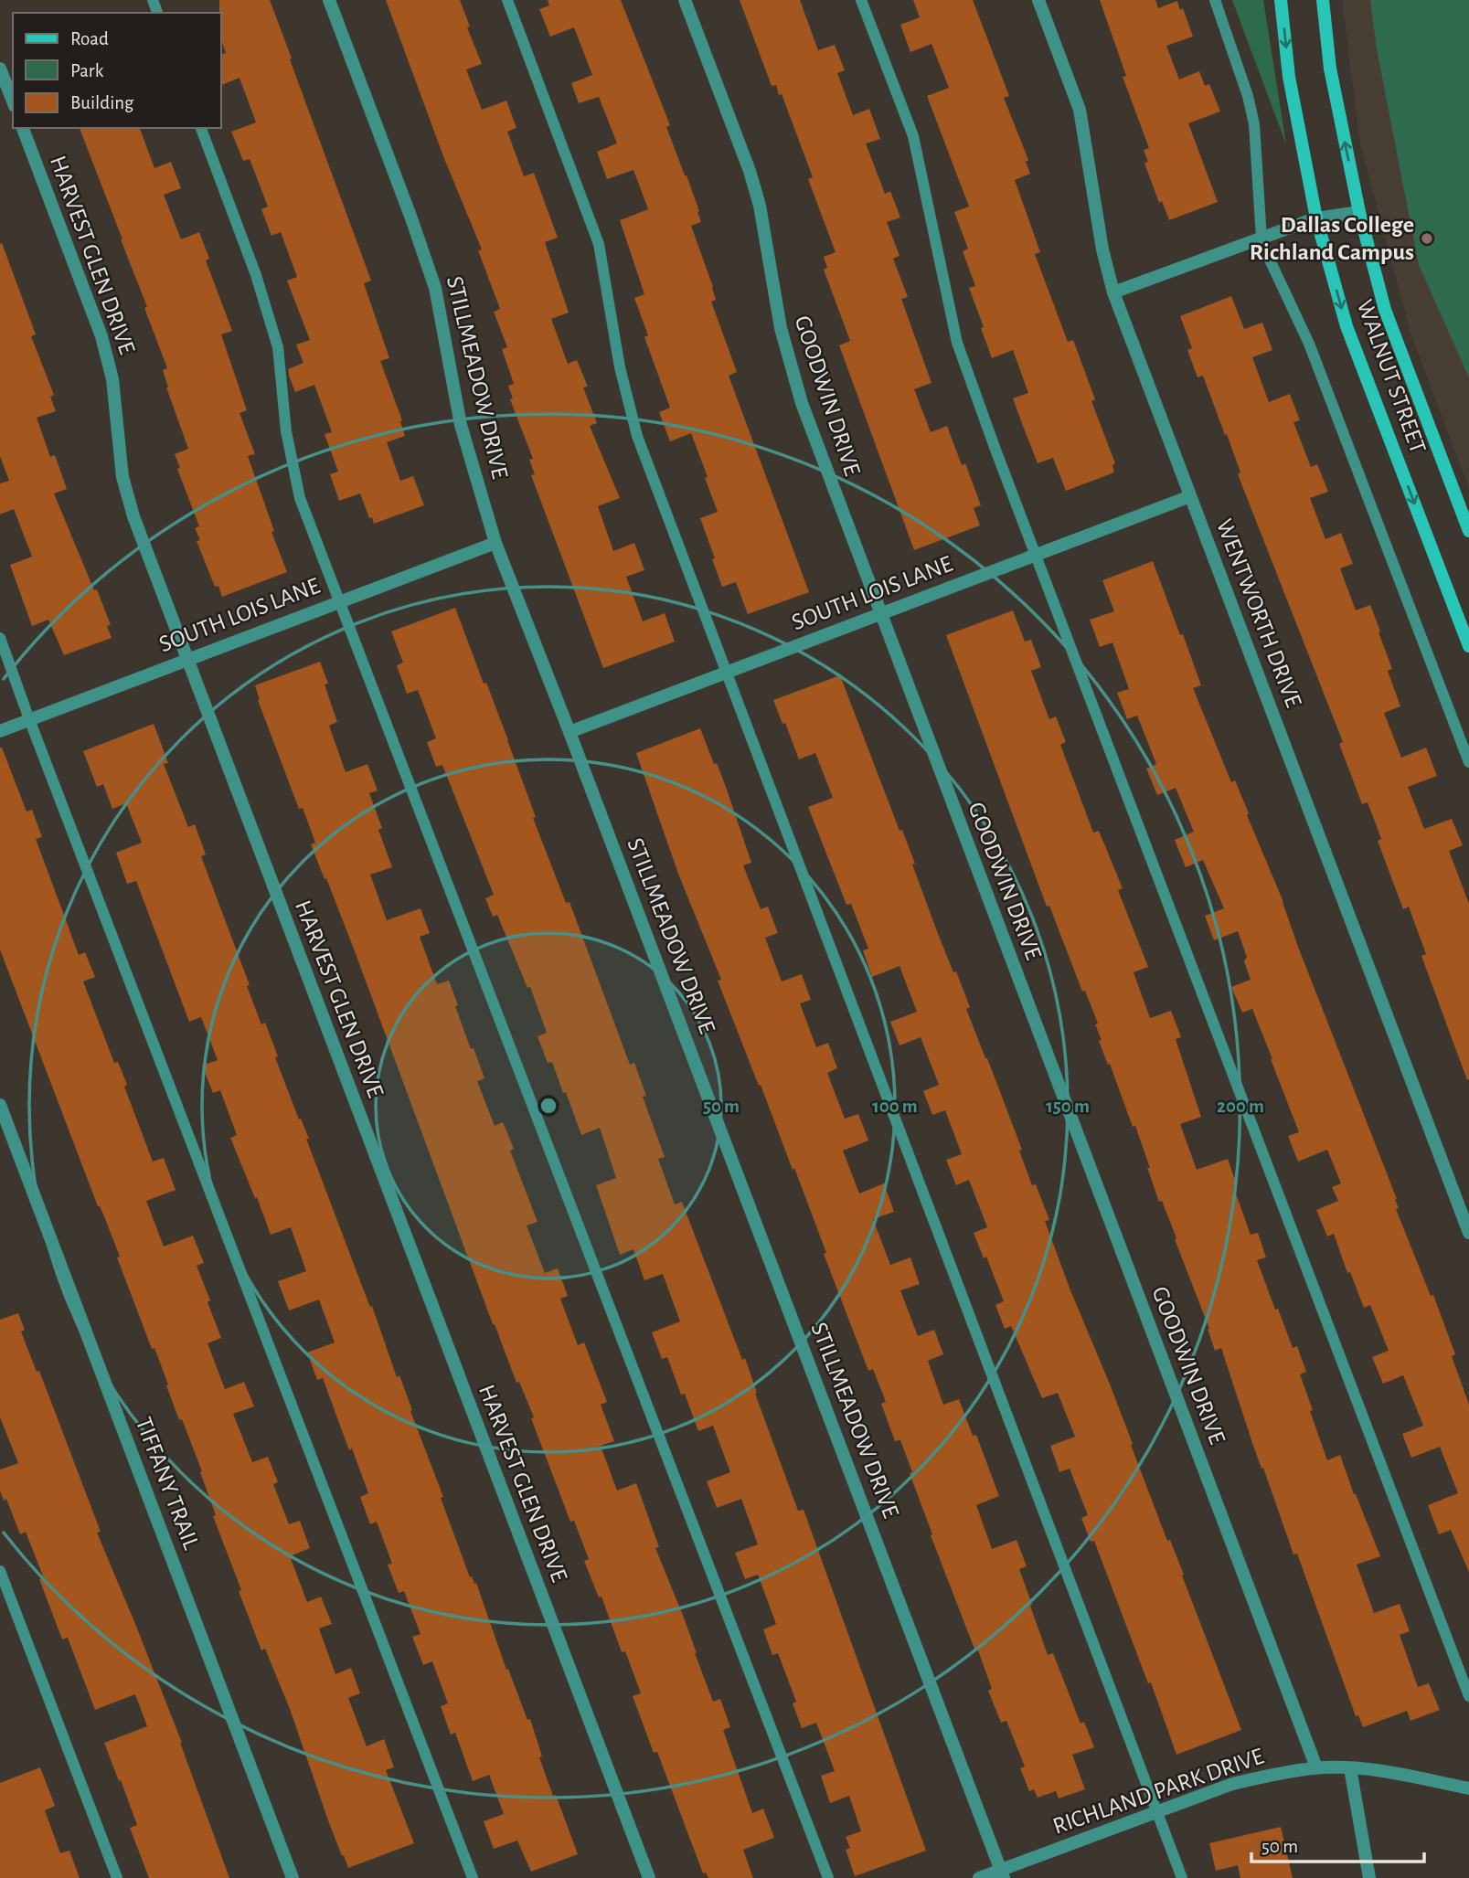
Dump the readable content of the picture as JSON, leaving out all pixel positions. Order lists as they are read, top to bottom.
{
  "streets": {
    "main road": ["WALNUT STREET"],
    "street": [
      "HARVEST GLEN DRIVE",
      "STILLMEADOW DRIVE",
      "GOODWIN DRIVE",
      "SOUTH LOIS LANE",
      "WENTWORTH DRIVE",
      "TIFFANY TRAIL",
      "RICHLAND PARK DRIVE"
    ]
  },
  "crossings": [
    ["HARVEST GLEN DRIVE", "SOUTH LOIS LANE"],
    ["STILLMEADOW DRIVE", "SOUTH LOIS LANE"],
    ["STILLMEADOW DRIVE", "RICHLAND PARK DRIVE"],
    ["GOODWIN DRIVE", "SOUTH LOIS LANE"],
    ["GOODWIN DRIVE", "RICHLAND PARK DRIVE"],
    ["SOUTH LOIS LANE", "WENTWORTH DRIVE"]
  ],
  "places": ["Dallas College Richland Campus"],
  "legend": ["Road", "Park", "Building"],
  "scale_bar": "50 m",
  "rings": [
    "50 m",
    "100 m",
    "150 m",
    "200 m"
  ]
}
